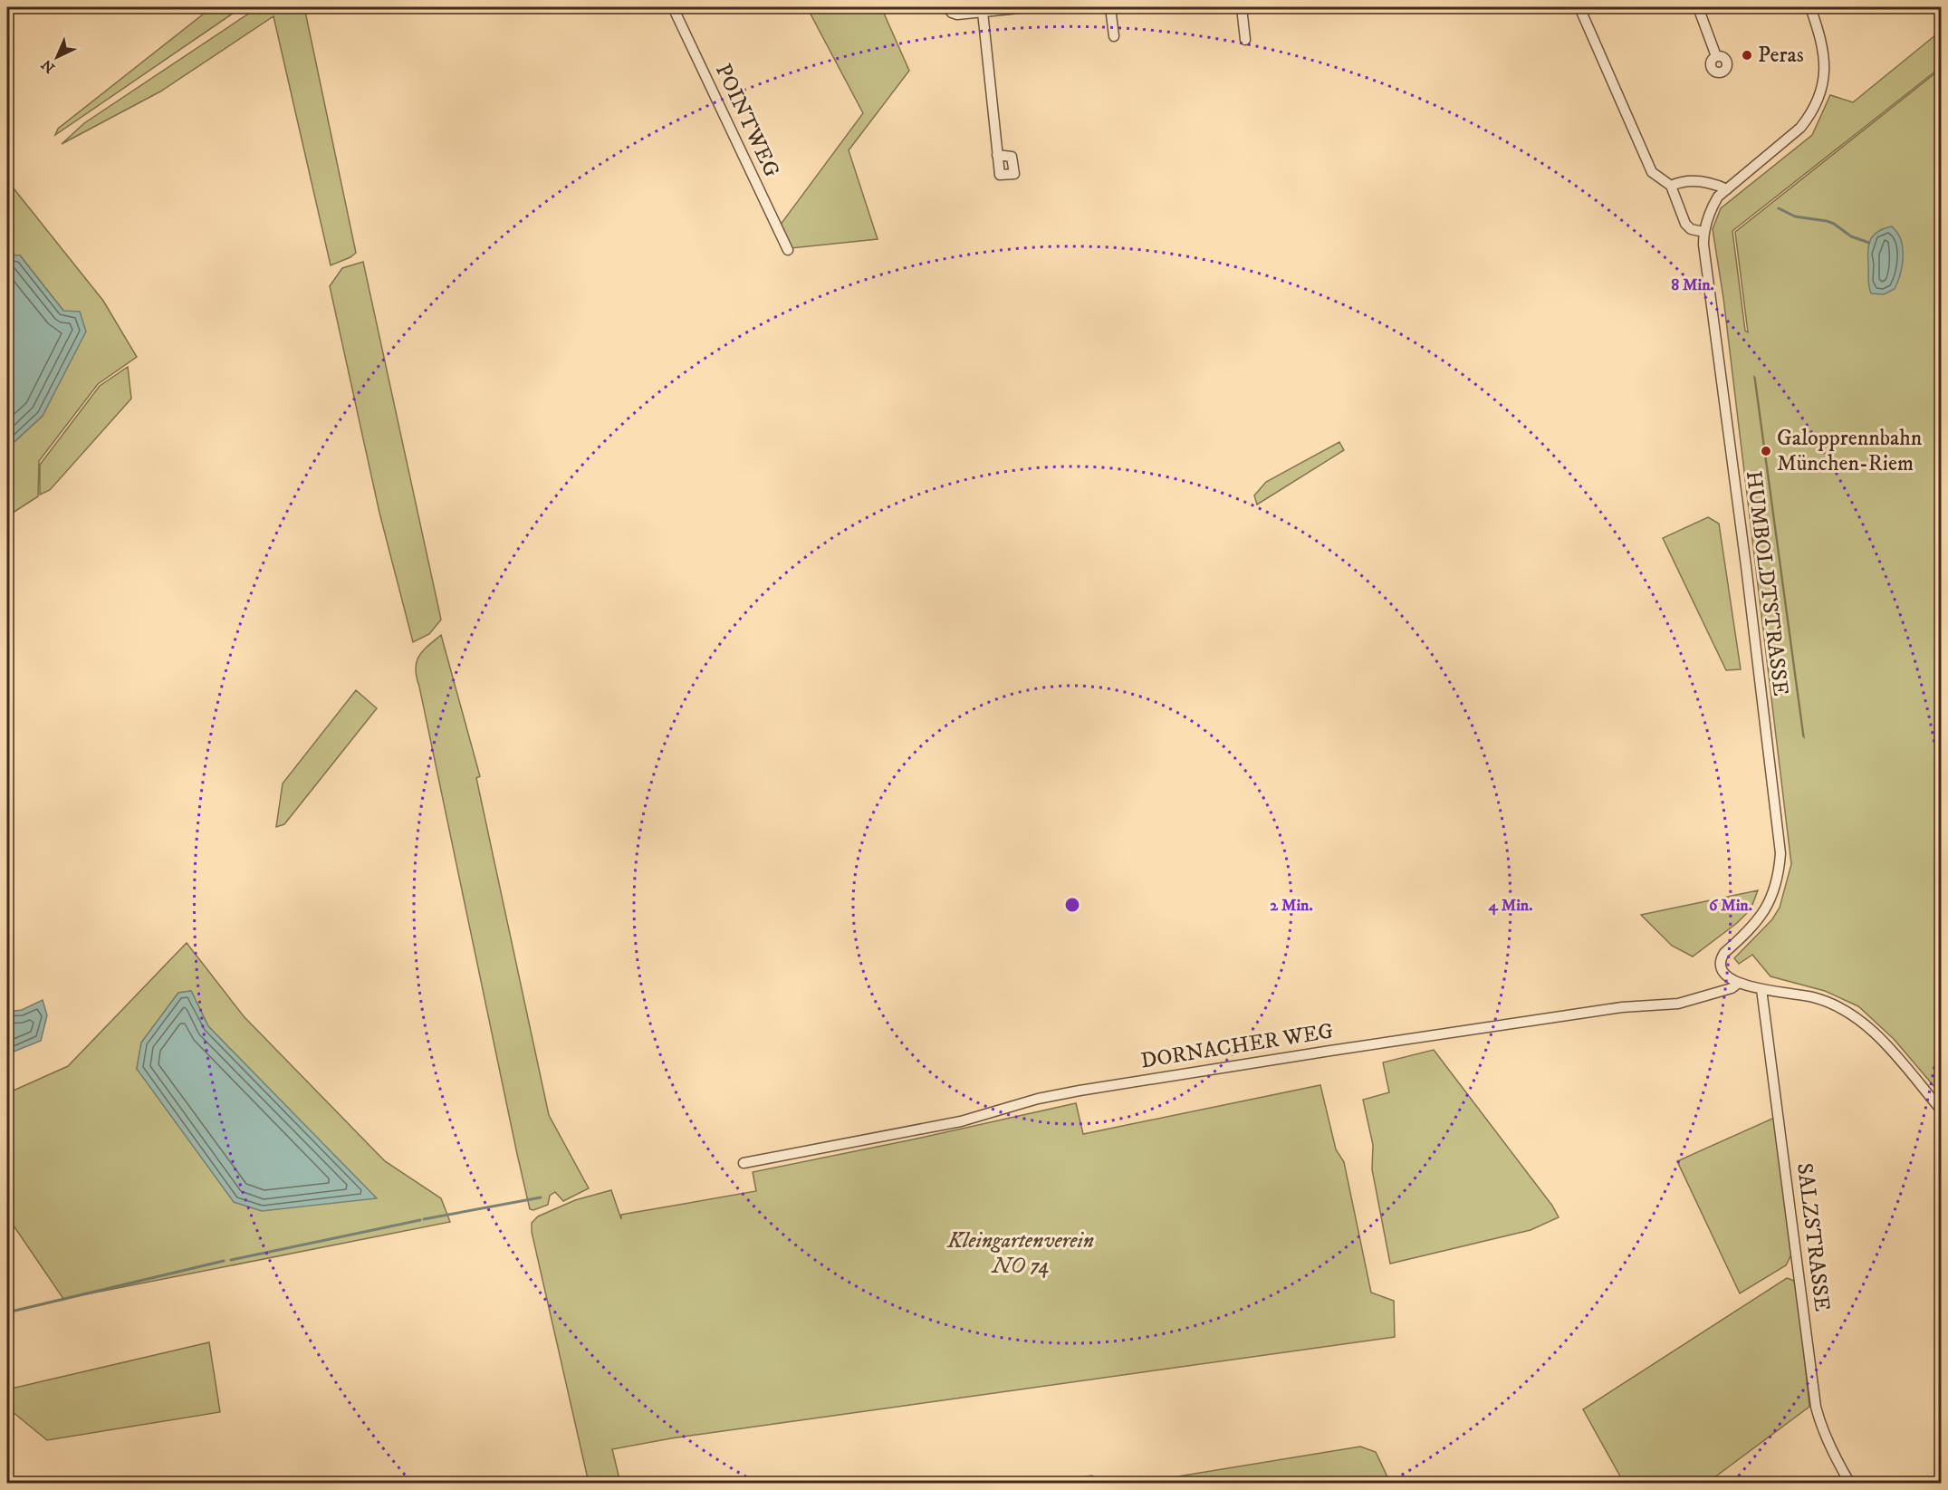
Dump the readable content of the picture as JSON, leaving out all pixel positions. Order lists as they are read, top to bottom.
{
  "streets": {
    "street": [
      "POINTWEG",
      "HUMBOLDTSTRASSE",
      "DORNACHER WEG",
      "SALZSTRASSE"
    ]
  },
  "crossings": [
    ["HUMBOLDTSTRASSE", "DORNACHER WEG"]
  ],
  "parks": ["Kleingartenverein NO 74"],
  "places": ["Peras", "Galopprennbahn München-Riem"],
  "north": "bottom left",
  "rings": [
    "8 Min.",
    "2 Min.",
    "4 Min.",
    "6 Min."
  ]
}
